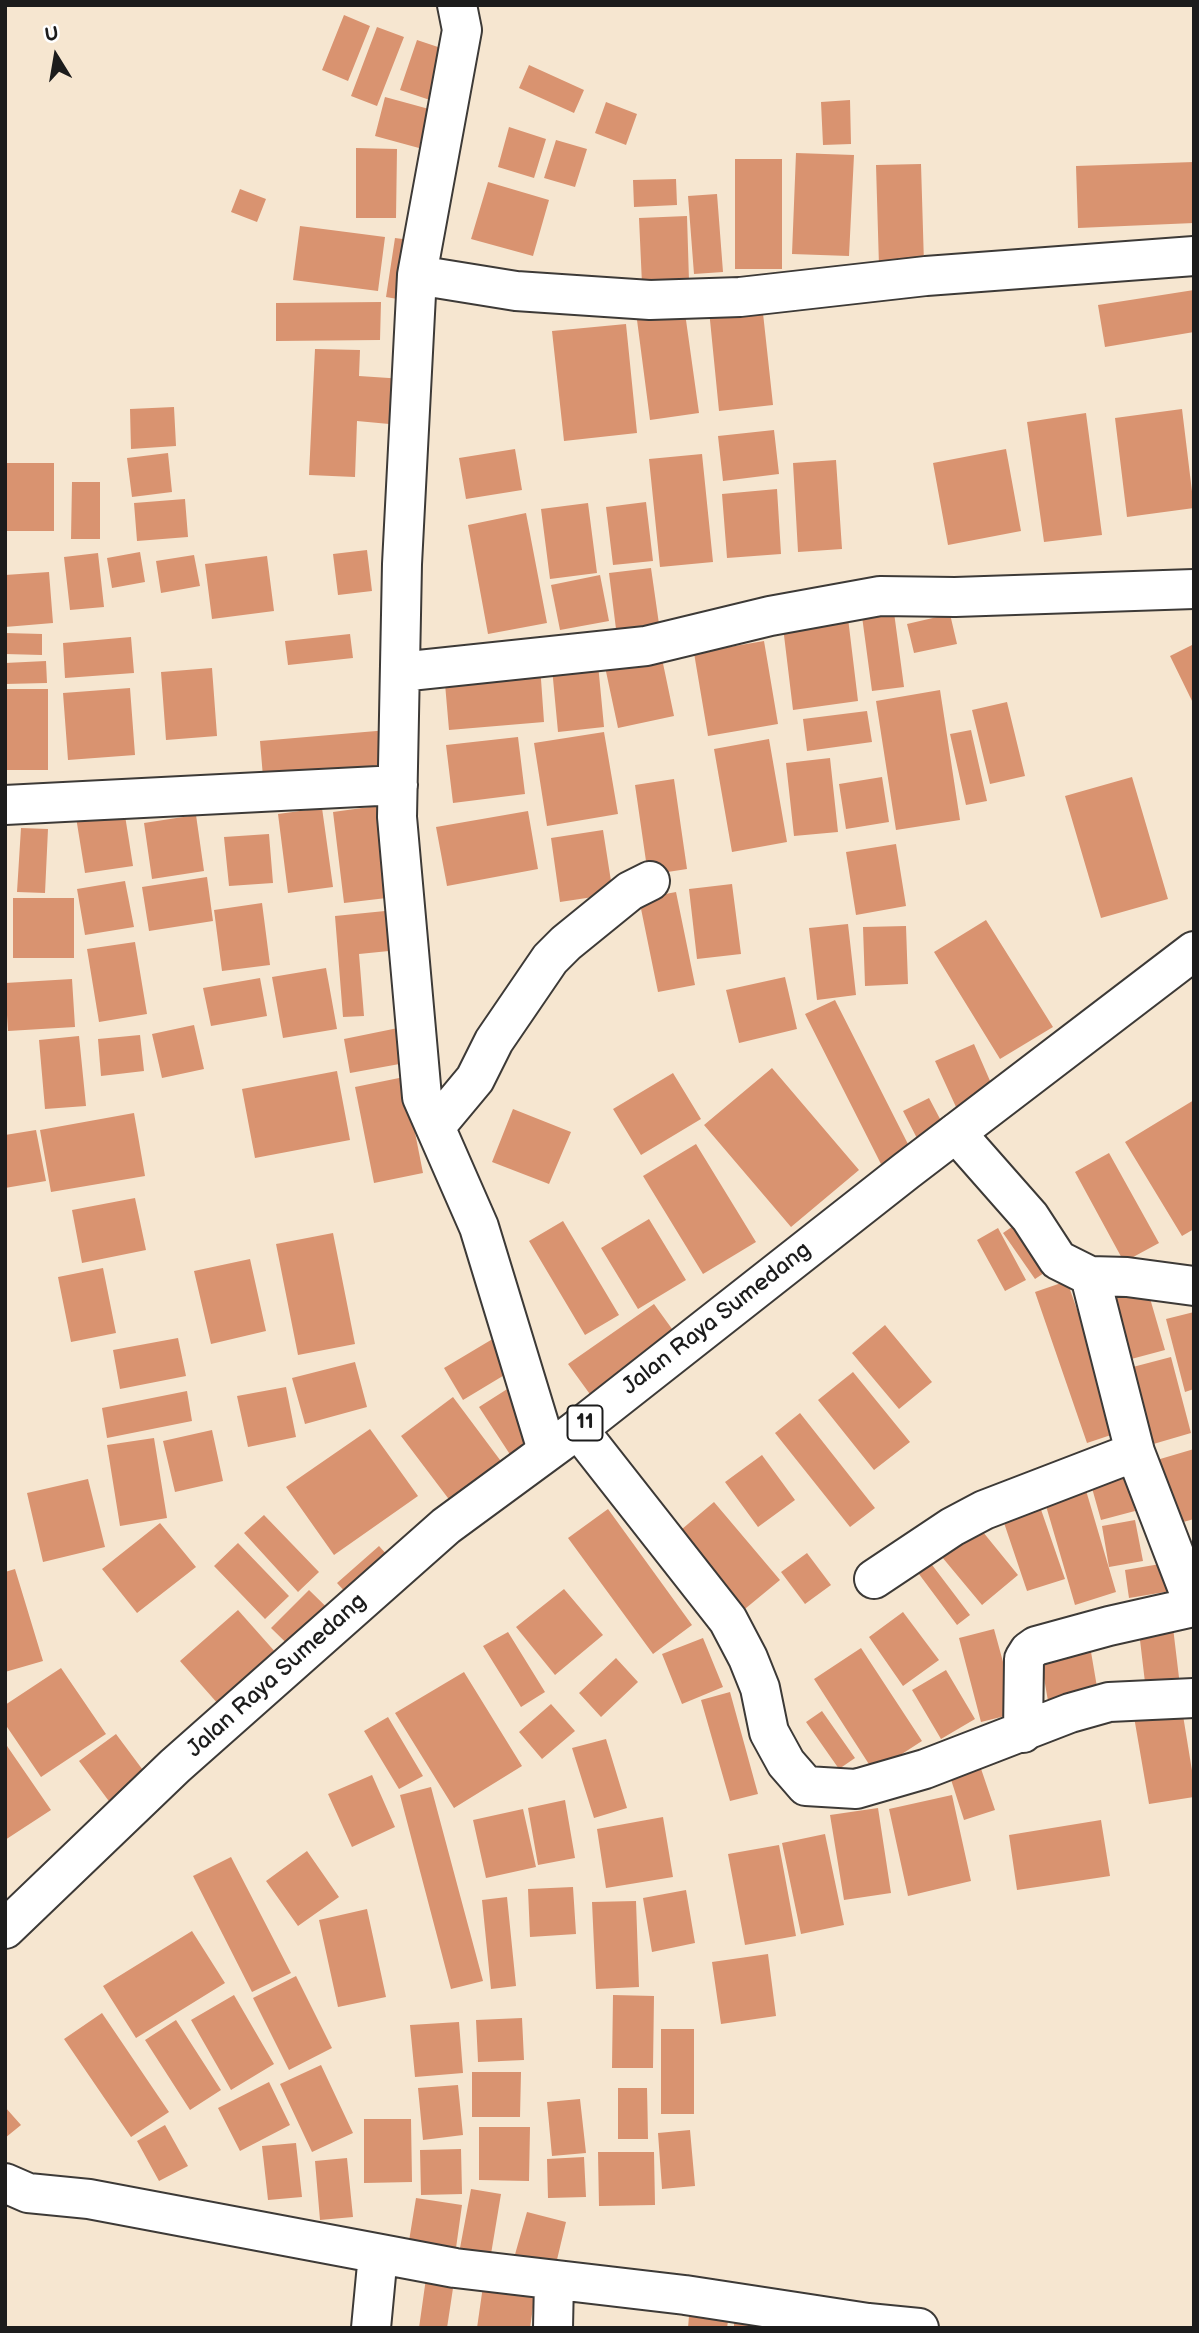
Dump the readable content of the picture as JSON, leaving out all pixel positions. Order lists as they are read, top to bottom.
{
  "streets": {
    "main road": ["Jalan Raya Sumedang", "11"]
  },
  "north": "top"
}
